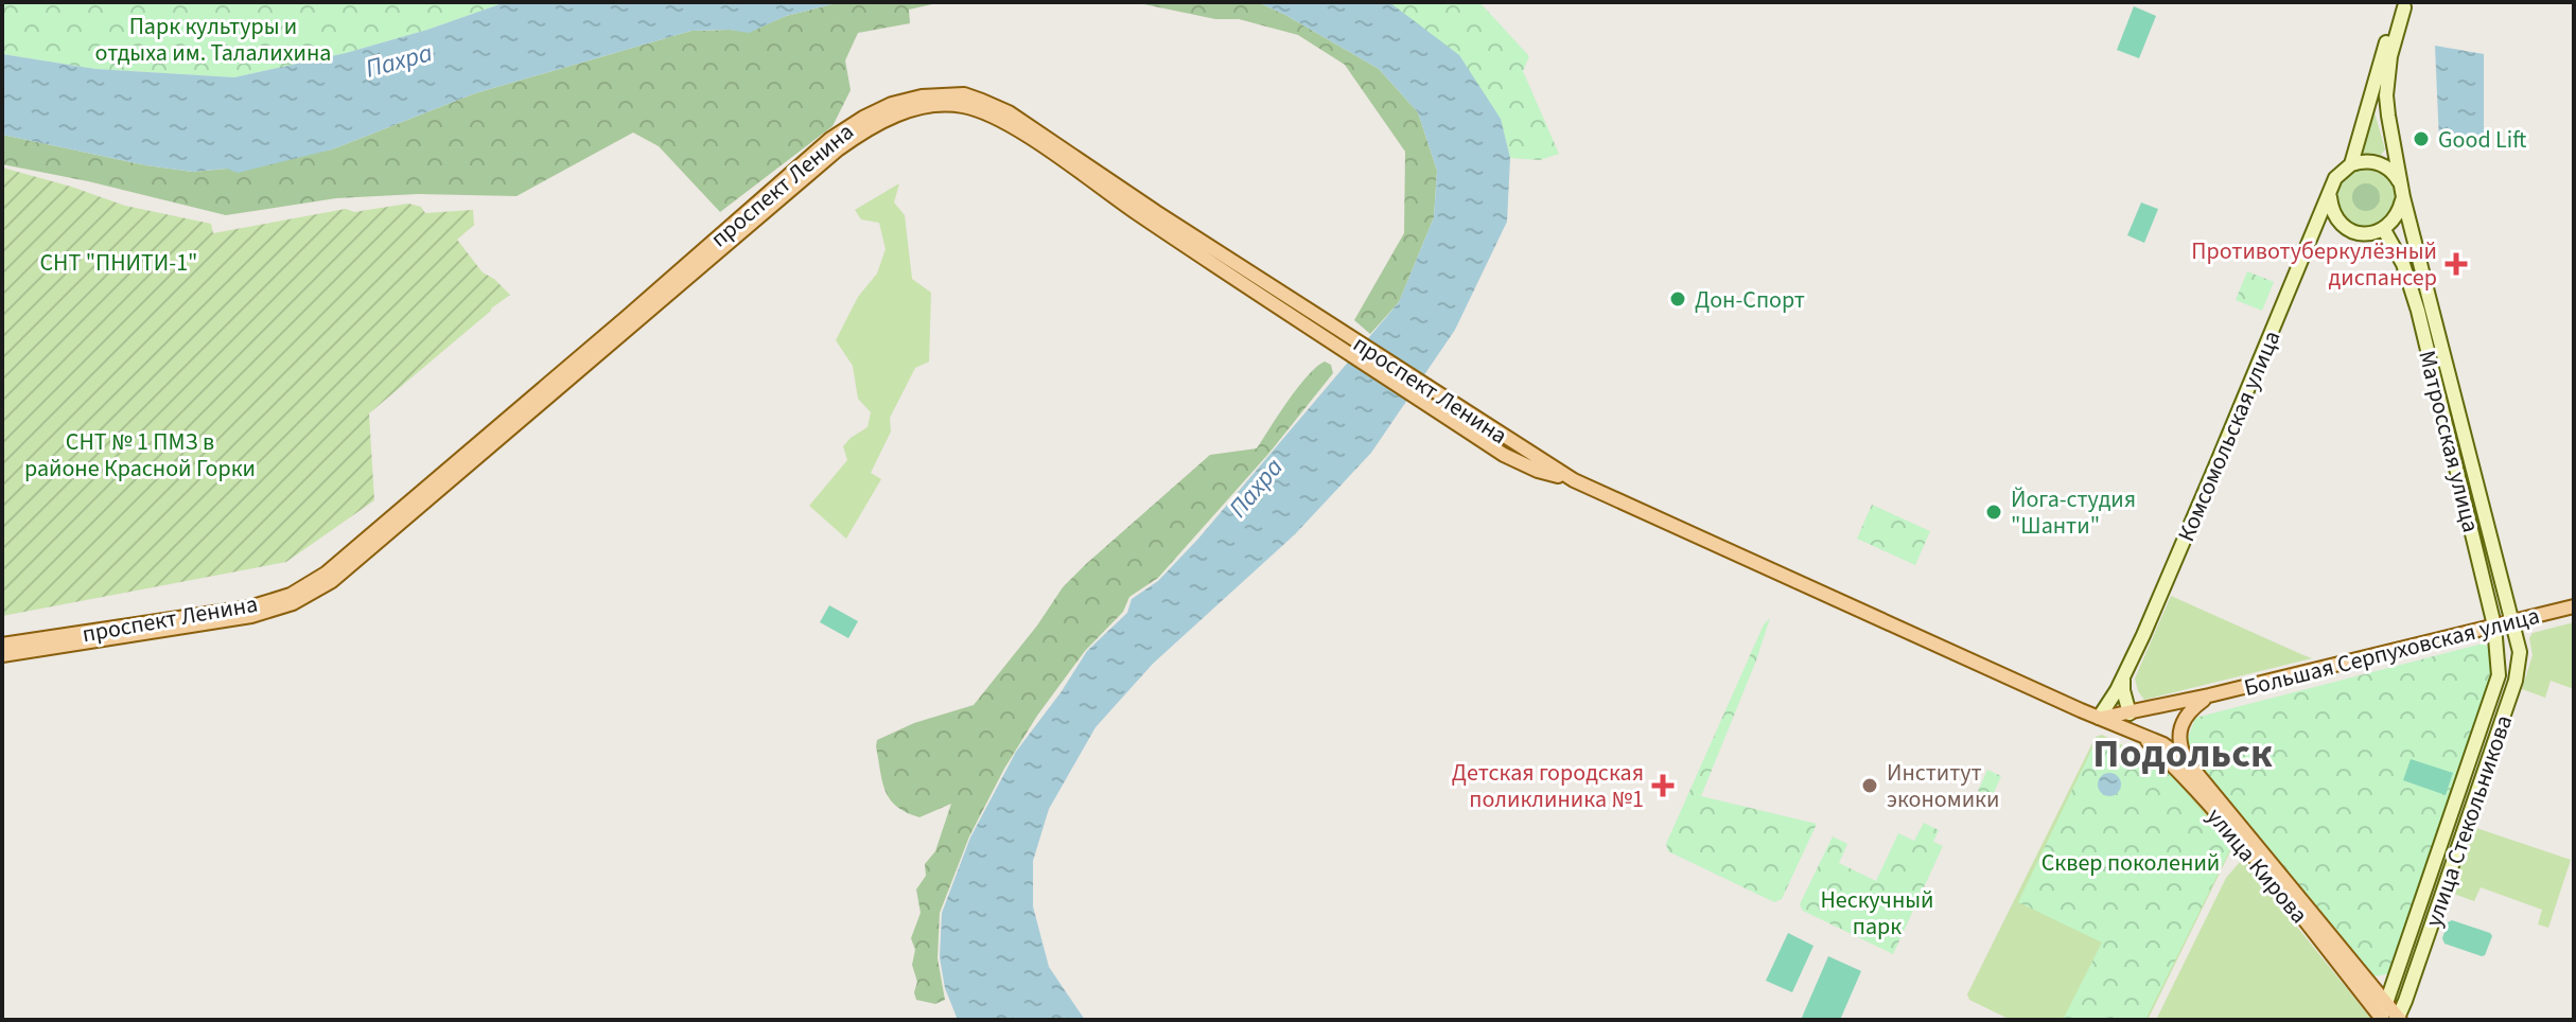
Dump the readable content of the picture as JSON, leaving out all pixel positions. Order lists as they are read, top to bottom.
{
  "streets": {
    "main road": [
      "проспект Ленина",
      "Комсомольская улица",
      "Матросская улица",
      "Большая Серпуховская улица",
      "улица Стекольникова",
      "улица Кирова"
    ]
  },
  "crossings": [
    ["проспект Ленина", "Комсомольская улица"],
    ["проспект Ленина", "Большая Серпуховская улица"],
    ["проспект Ленина", "улица Кирова"],
    ["Комсомольская улица", "Матросская улица"],
    ["Комсомольская улица", "Большая Серпуховская улица"],
    ["Матросская улица", "Большая Серпуховская улица"],
    ["Матросская улица", "улица Стекольникова"],
    ["Большая Серпуховская улица", "улица Стекольникова"],
    ["улица Стекольникова", "улица Кирова"]
  ],
  "districts": ["Подольск"],
  "water": ["Пахра"],
  "parks": [
    "Парк культуры и отдыха им. Талалихина",
    "СНТ \"ПНИТИ-1\"",
    "СНТ № 1 ПМЗ в районе Красной Горки",
    "Сквер поколений",
    "Нескучный парк"
  ],
  "places": {
    "other": [
      "Good Lift",
      "Дон-Спорт",
      "Йога-студия \"Шанти\"",
      "Институт экономики"
    ],
    "health": ["Противотуберкулёзный диспансер", "Детская городская поликлиника №1"]
  }
}
